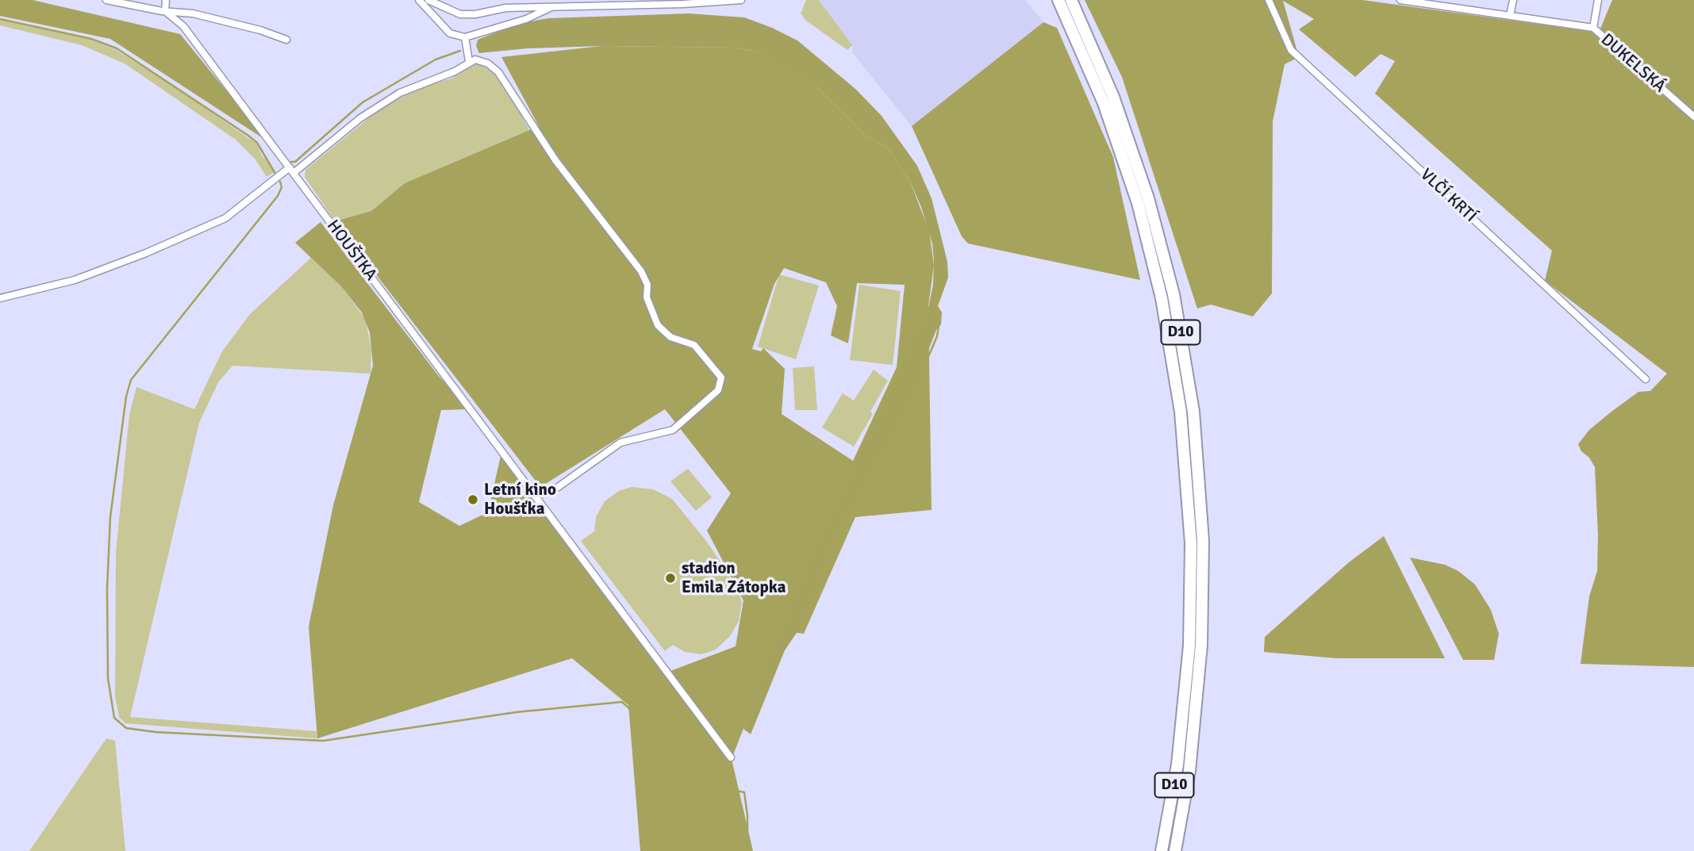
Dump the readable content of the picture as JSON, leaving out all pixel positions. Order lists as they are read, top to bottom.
{
  "streets": {
    "highway": ["D10"],
    "street": ["DUKELSKÁ", "VLČÍ KRTÍ", "HOUŠTKA"]
  },
  "places": ["Letní kino Houšťka", "stadion Emila Zátopka"]
}
